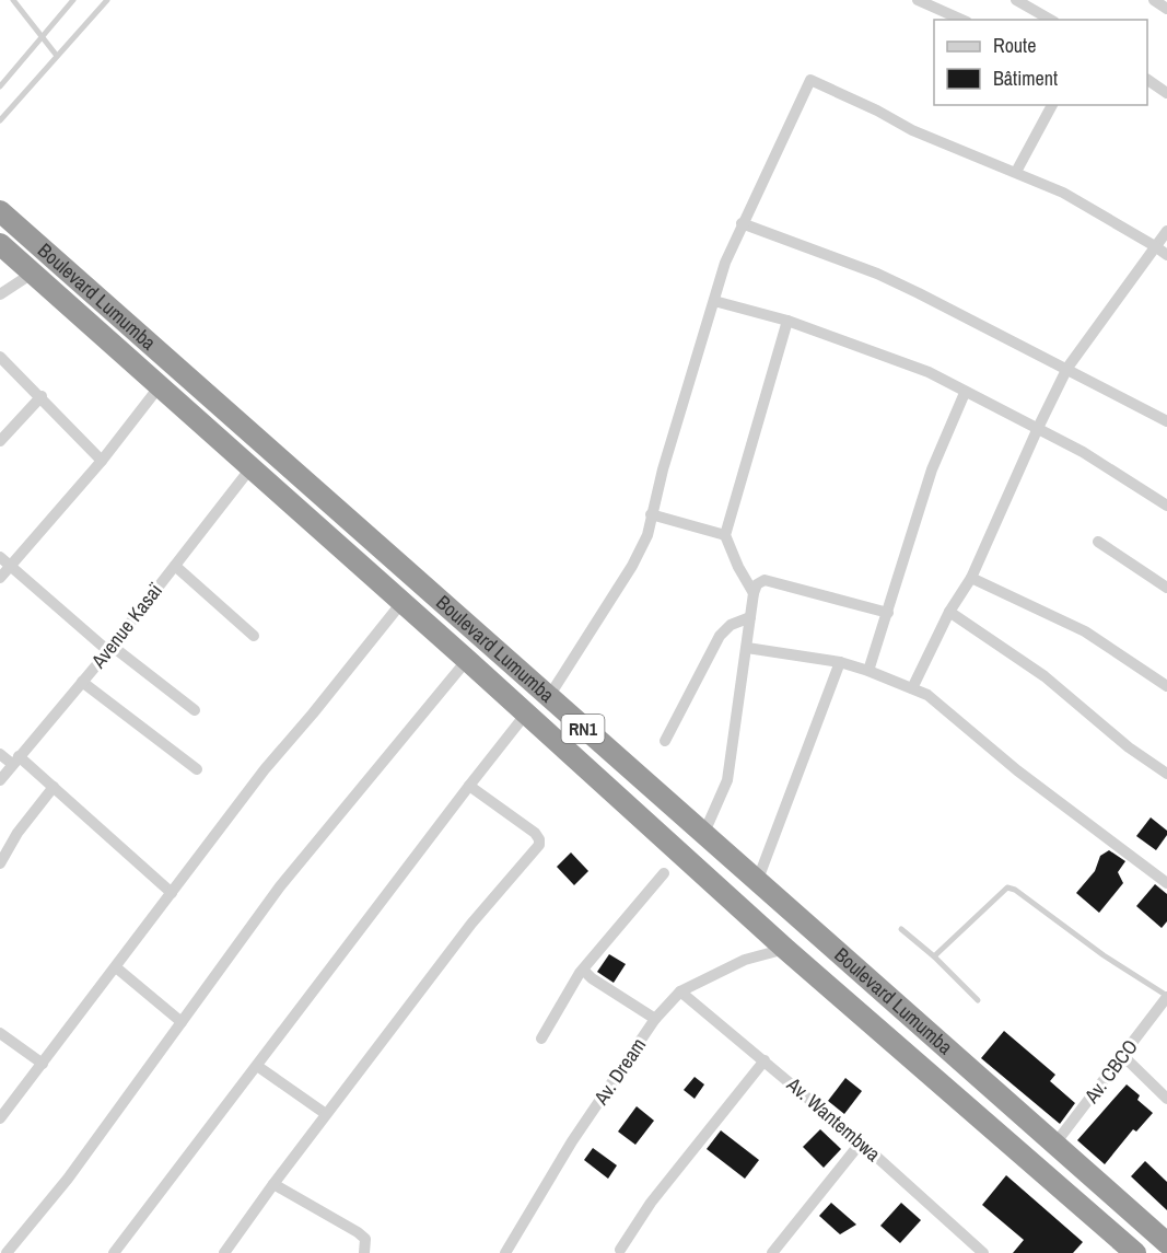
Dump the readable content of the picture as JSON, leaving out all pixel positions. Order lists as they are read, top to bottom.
{
  "streets": {
    "highway": ["Boulevard Lumumba", "RN1"],
    "street": [
      "Avenue Kasaï",
      "Av. Dream",
      "Av. CBCO",
      "Av. Wantembwa"
    ]
  },
  "crossings": [
    ["Boulevard Lumumba", "Avenue Kasaï"],
    ["Boulevard Lumumba", "Av. Dream"],
    ["Boulevard Lumumba", "Av. CBCO"],
    ["Av. Dream", "Av. Wantembwa"]
  ],
  "legend": ["Route", "Bâtiment"]
}
